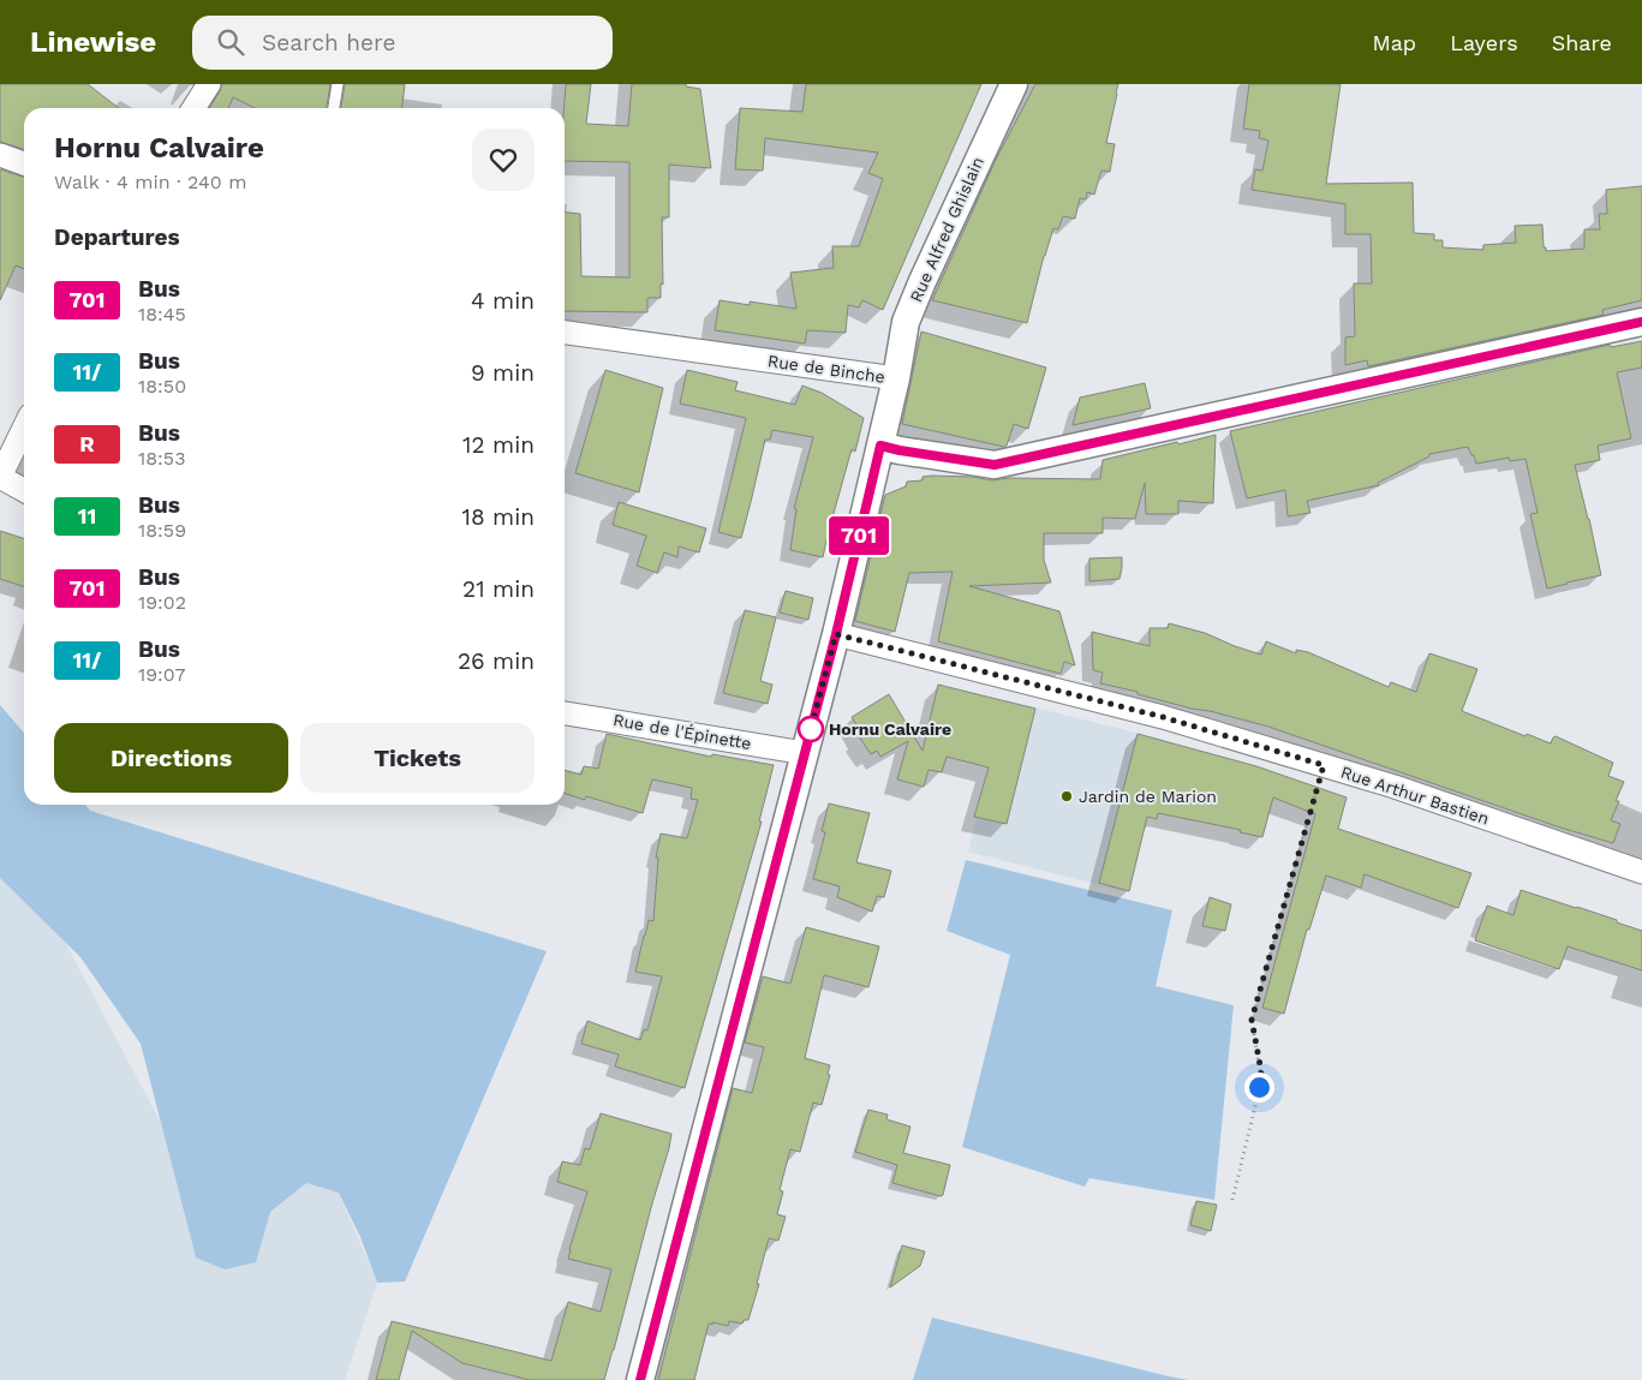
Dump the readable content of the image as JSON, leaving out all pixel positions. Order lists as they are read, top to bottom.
{
  "streets": {
    "street": [
      "Rue Alfred Ghislain",
      "Rue de Binche",
      "Rue de l'Épinette",
      "Rue Arthur Bastien"
    ]
  },
  "crossings": [
    ["Rue Alfred Ghislain", "Rue de Binche"],
    ["Rue de Binche", "Rue de l'Épinette"],
    ["Rue de Binche", "Rue Arthur Bastien"]
  ],
  "places": ["Hornu Calvaire", "Jardin de Marion"],
  "lines": ["bus line 701"],
  "page": {
    "header": "Linewise",
    "search": "Search here",
    "nav": ["Map", "Layers", "Share"],
    "on_map": "701",
    "heading": [
      ["Hornu Calvaire", "Walk · 4 min · 240 m"],
      "Departures"
    ],
    "list": [
      {
        "mark": "701",
        "name": "Bus",
        "note": "18:45",
        "value": "4 min"
      },
      {
        "mark": "11/",
        "name": "Bus",
        "note": "18:50",
        "value": "9 min"
      },
      {
        "mark": "R",
        "name": "Bus",
        "note": "18:53",
        "value": "12 min"
      },
      {
        "mark": "11",
        "name": "Bus",
        "note": "18:59",
        "value": "18 min"
      },
      {
        "mark": "701",
        "name": "Bus",
        "note": "19:02",
        "value": "21 min"
      },
      {
        "mark": "11/",
        "name": "Bus",
        "note": "19:07",
        "value": "26 min"
      }
    ],
    "buttons": ["Directions", "Tickets"]
  }
}
